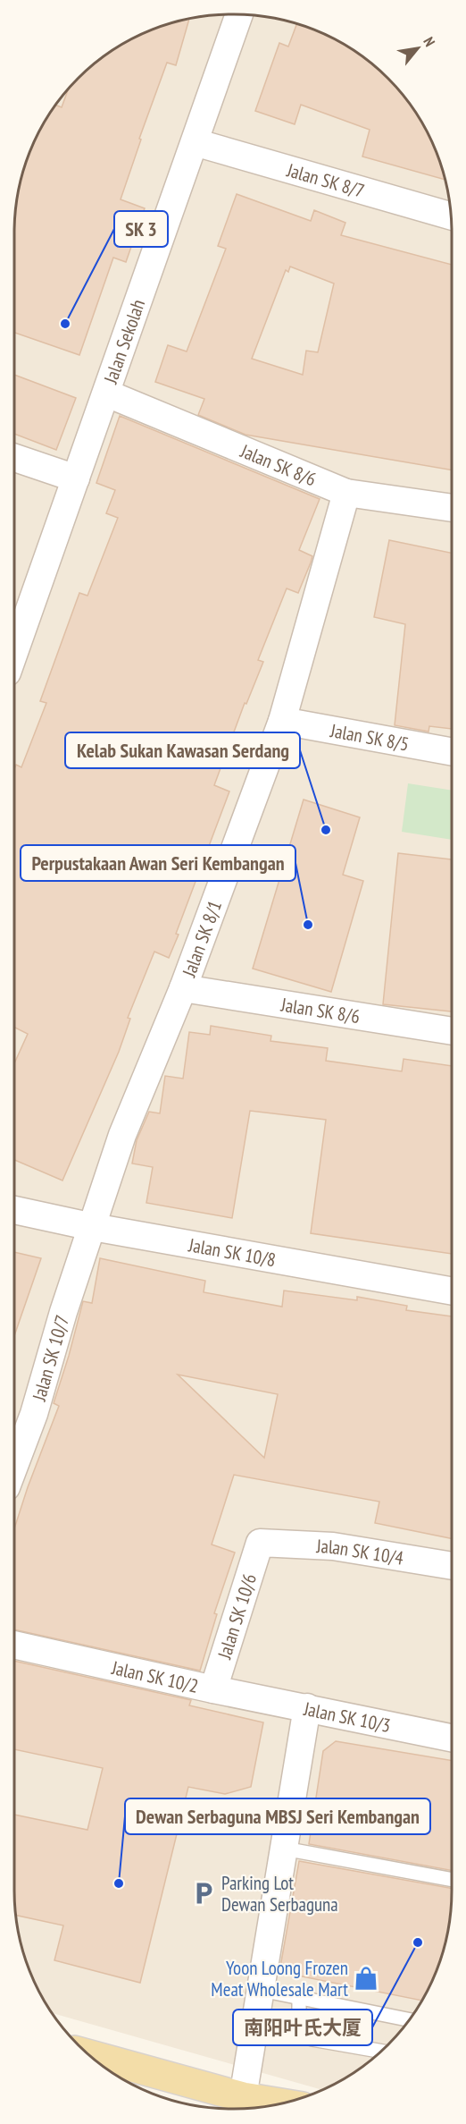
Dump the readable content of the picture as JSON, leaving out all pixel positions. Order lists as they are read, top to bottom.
{
  "streets": {
    "street": [
      "Jalan SK 8/7",
      "Jalan Sekolah",
      "Jalan SK 8/6",
      "Jalan SK 8/5",
      "Jalan SK 8/1",
      "Jalan SK 10/8",
      "Jalan SK 10/7",
      "Jalan SK 10/4",
      "Jalan SK 10/6",
      "Jalan SK 10/2",
      "Jalan SK 10/3"
    ]
  },
  "crossings": [
    ["Jalan SK 8/7", "Jalan Sekolah"],
    ["Jalan Sekolah", "Jalan SK 8/6"],
    ["Jalan SK 8/6", "Jalan SK 8/1"],
    ["Jalan SK 8/5", "Jalan SK 8/1"],
    ["Jalan SK 8/1", "Jalan SK 10/8"],
    ["Jalan SK 8/1", "Jalan SK 10/7"],
    ["Jalan SK 10/8", "Jalan SK 10/7"],
    ["Jalan SK 10/4", "Jalan SK 10/6"],
    ["Jalan SK 10/6", "Jalan SK 10/2"],
    ["Jalan SK 10/2", "Jalan SK 10/3"]
  ],
  "places": {
    "other": [
      "SK 3",
      "Kelab Sukan Kawasan Serdang",
      "Perpustakaan Awan Seri Kembangan",
      "Dewan Serbaguna MBSJ Seri Kembangan",
      "南阳叶氏大厦"
    ],
    "parking": ["Parking Lot Dewan Serbaguna"],
    "shop": ["Yoon Loong Frozen Meat Wholesale Mart"]
  },
  "north": "top right"
}
